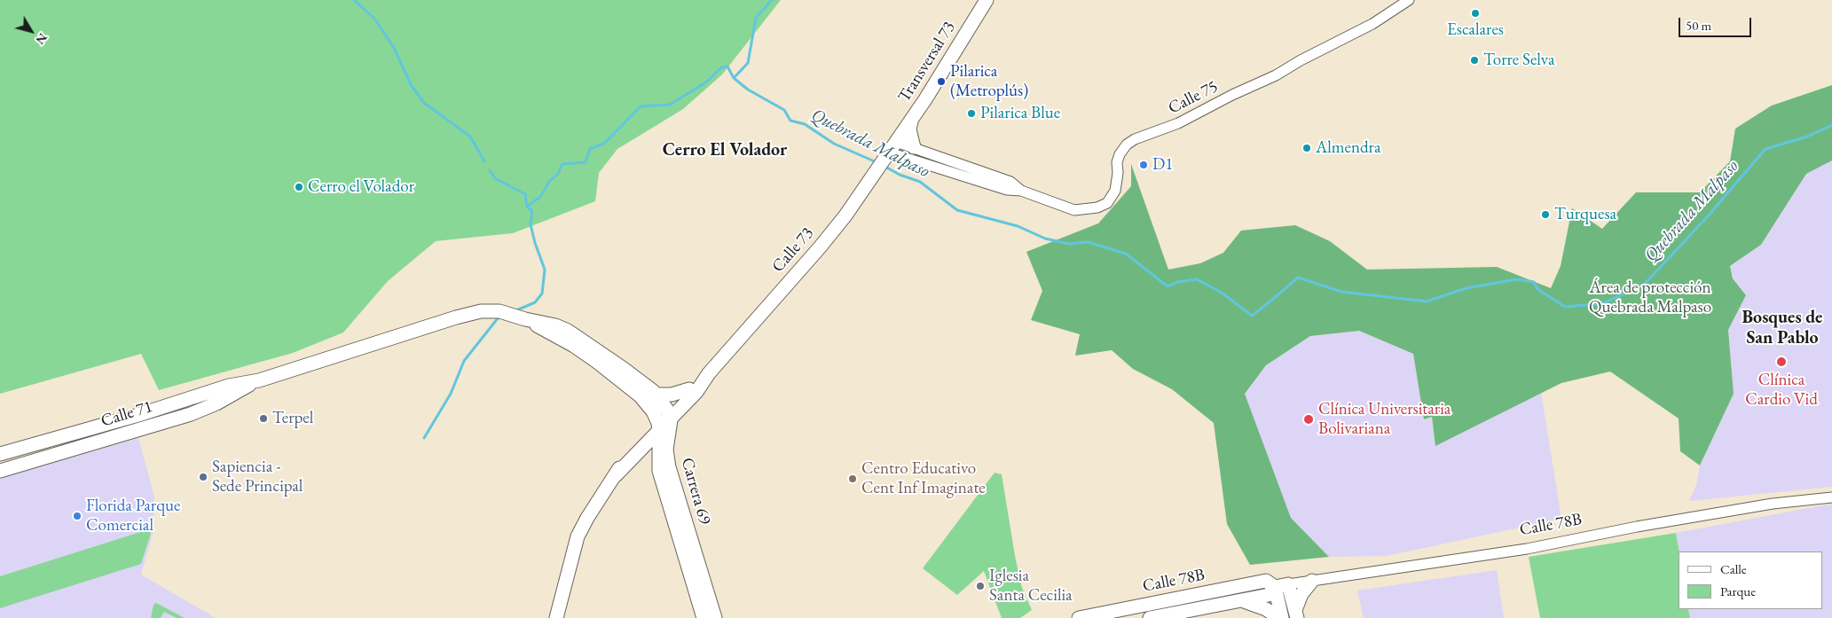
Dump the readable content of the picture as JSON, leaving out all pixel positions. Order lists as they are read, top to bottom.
{
  "streets": {
    "main road": [
      "Transversal 73",
      "Calle 73",
      "Calle 71",
      "Carrera 69",
      "Calle 78B"
    ],
    "street": ["Calle 75"]
  },
  "crossings": [
    ["Transversal 73", "Calle 75"],
    ["Transversal 73", "Calle 73"],
    ["Calle 75", "Calle 73"],
    ["Calle 73", "Carrera 69"]
  ],
  "districts": ["Cerro El Volador", "Bosques de San Pablo"],
  "water": ["Quebrada Malpaso"],
  "parks": ["Área de protección Quebrada Malpaso"],
  "places": [
    "Escalares",
    "Torre Selva",
    "Pilarica (Metroplús)",
    "Pilarica Blue",
    "Almendra",
    "D1",
    "Cerro el Volador",
    "Turquesa",
    "Clínica Cardio Vid",
    "Terpel",
    "Clínica Universitaria Bolivariana",
    "Sapiencia - Sede Principal",
    "Centro Educativo Cent Inf Imaginate",
    "Florida Parque Comercial",
    "Iglesia Santa Cecilia"
  ],
  "legend": ["Calle", "Parque"],
  "scale_bar": "50 m",
  "north": "bottom right"
}
